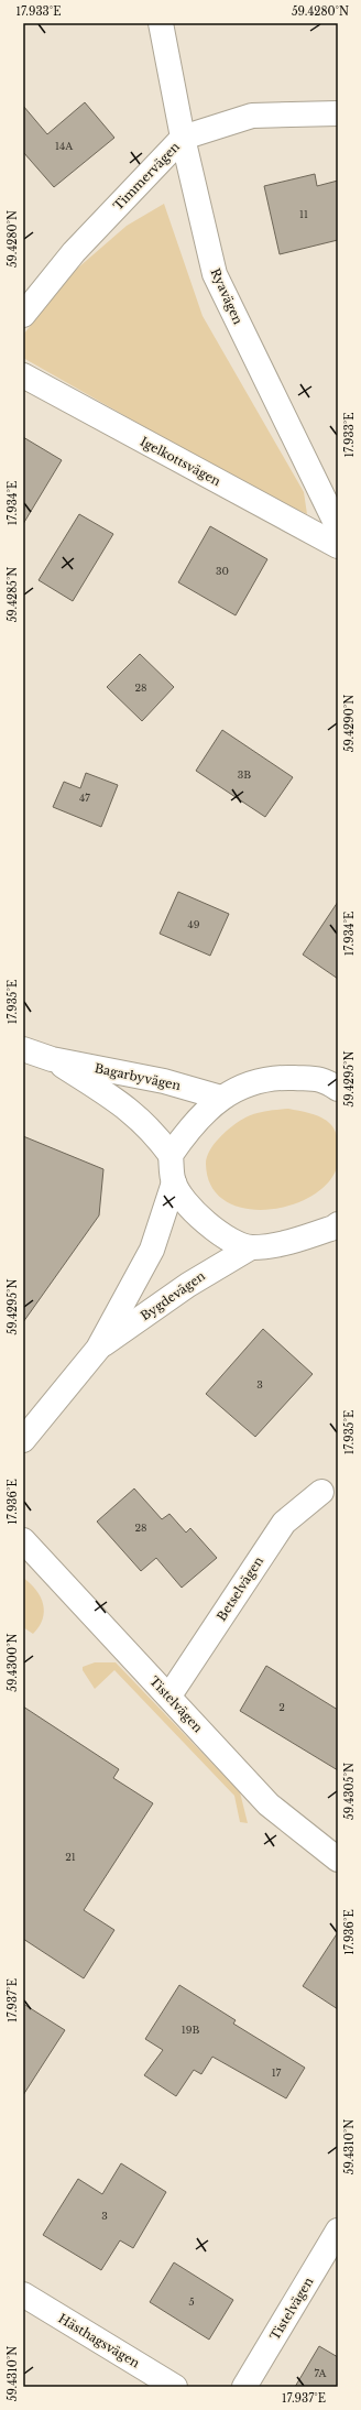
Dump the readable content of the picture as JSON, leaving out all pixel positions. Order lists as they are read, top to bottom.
{
  "streets": {
    "street": [
      "Timmervägen",
      "Ryavägen",
      "Igelkottsvägen",
      "Bagarbyvägen",
      "Bygdevägen",
      "Betselvägen",
      "Tistelvägen",
      "Hästhagsvägen"
    ]
  },
  "crossings": [
    ["Timmervägen", "Ryavägen"],
    ["Betselvägen", "Tistelvägen"]
  ],
  "house_numbers": [
    "14A",
    "11",
    "30",
    "28",
    "3B",
    "47",
    "49",
    "3",
    "28",
    "2",
    "21",
    "19B",
    "17",
    "3",
    "5",
    "7A"
  ],
  "coordinates": [
    "17.933°E",
    "59.4280°N",
    "17.934°E",
    "59.4285°N",
    "59.4290°N",
    "17.935°E",
    "59.4295°N",
    "17.936°E",
    "59.4300°N",
    "59.4305°N",
    "17.937°E",
    "59.4310°N"
  ]
}
